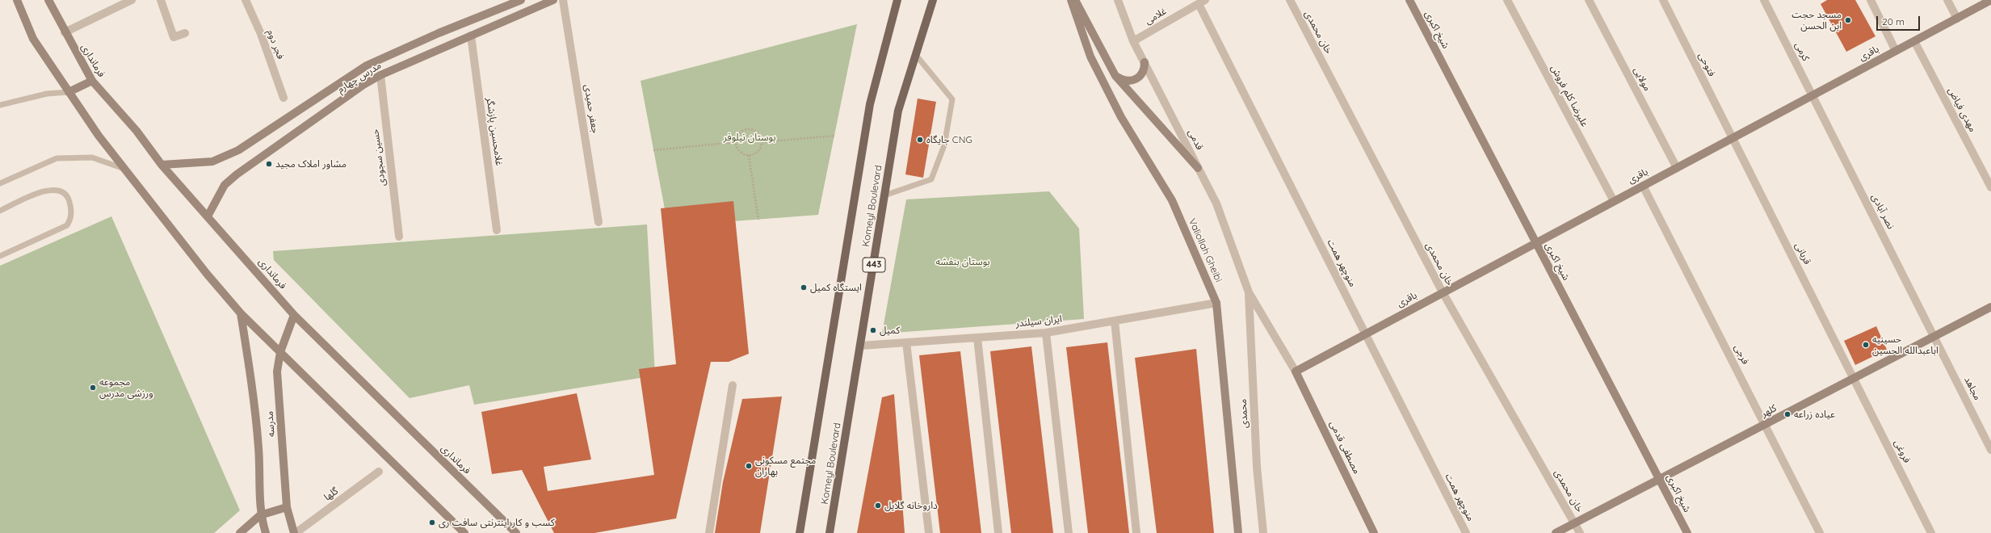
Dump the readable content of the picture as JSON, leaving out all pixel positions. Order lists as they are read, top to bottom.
{
  "streets": {
    "main road": ["Komeyl Boulevard", "443"],
    "street": [
      "غلامی",
      "شیخ اکبری",
      "خان محمدی",
      "فجر دوم",
      "کرمی",
      "باقری",
      "فرمانداری",
      "فتوحی",
      "مدرس چهارم",
      "مولایی",
      "علیرضا کلم فروش",
      "جعفر حمیدی",
      "مهدی فیاض",
      "غلامحسین پازشگر",
      "قدمی",
      "حسین سجودی",
      "نصر آبادی",
      "Valiollah Gheibi",
      "قربانی",
      "منوچهر همت",
      "ایران سیلندر",
      "فرجی",
      "مجاهد",
      "کلهر",
      "محمدی",
      "مدرسه",
      "مصطفی قدمی",
      "فروغی",
      "گلها"
    ]
  },
  "crossings": [
    ["غلامی", "قدمی"],
    ["غلامی", "منوچهر همت"],
    ["شیخ اکبری", "باقری"],
    ["شیخ اکبری", "کلهر"],
    ["خان محمدی", "باقری"],
    ["خان محمدی", "کلهر"],
    ["کرمی", "باقری"],
    ["کرمی", "نصر آبادی"],
    ["باقری", "فتوحی"],
    ["باقری", "مولایی"],
    ["باقری", "علیرضا کلم فروش"],
    ["باقری", "مهدی فیاض"],
    ["باقری", "نصر آبادی"],
    ["باقری", "قربانی"],
    ["باقری", "منوچهر همت"],
    ["باقری", "فرجی"],
    ["باقری", "مصطفی قدمی"],
    ["فرمانداری", "مدرس چهارم"],
    ["فرمانداری", "مدرسه"],
    ["فتوحی", "قربانی"],
    ["مدرس چهارم", "غلامحسین پازشگر"],
    ["مدرس چهارم", "حسین سجودی"],
    ["قدمی", "محمدی"],
    ["Komeyl Boulevard", "ایران سیلندر"],
    ["نصر آبادی", "مجاهد"],
    ["نصر آبادی", "کلهر"],
    ["Valiollah Gheibi", "ایران سیلندر"],
    ["قربانی", "کلهر"],
    ["قربانی", "فروغی"],
    ["فرجی", "کلهر"],
    ["مجاهد", "کلهر"],
    ["کلهر", "فروغی"],
    ["مدرسه", "گلها"]
  ],
  "parks": ["بوستان نیلوفر", "بوستان بنفشه"],
  "places": [
    "مسجد حجت ابن الحسن",
    "جایگاه CNG",
    "مشاور املاک مجید",
    "ایستگاه کمیل",
    "کمیل",
    "حسینیه اباعبدالله الحسین",
    "مجموعه ورزشی مدرس",
    "عیاده زراعه",
    "مجتمع مسکونی بهاران",
    "داروخانه گلایل",
    "کسب و کار اینترنتی سافت ری"
  ],
  "scale_bar": "20 m"
}
